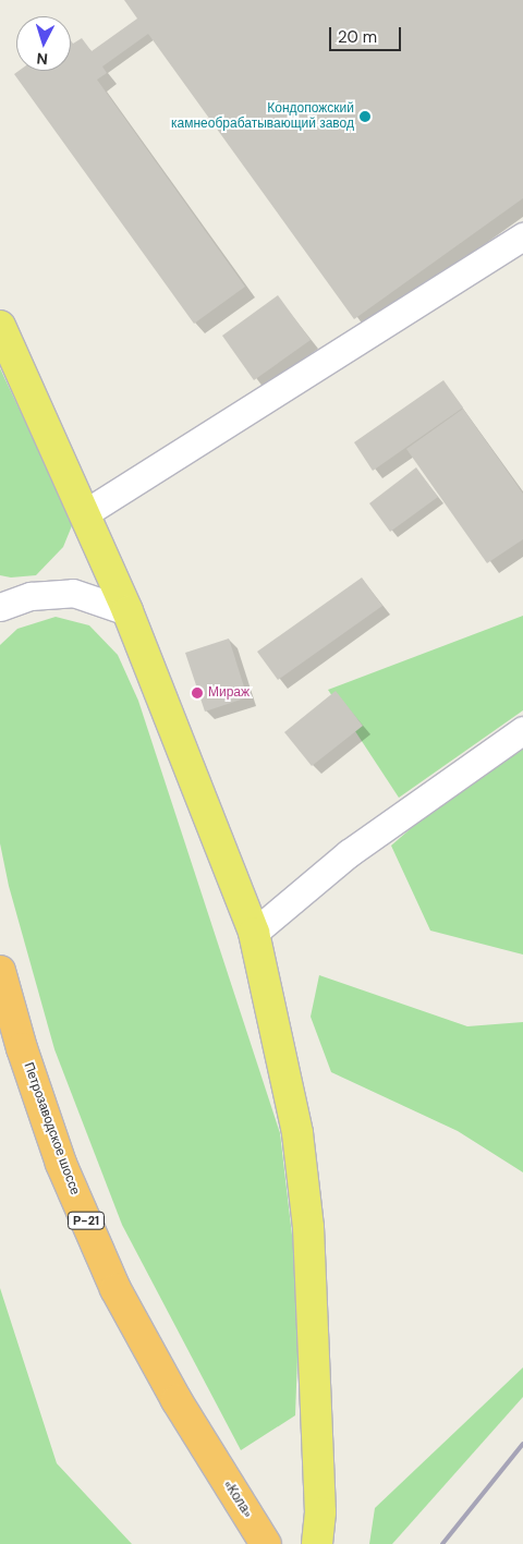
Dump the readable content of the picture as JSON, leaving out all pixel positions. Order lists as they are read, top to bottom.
{
  "streets": {
    "highway": ["Петрозаводское шоссе", "Р-21", "«Кола»"]
  },
  "crossings": [
    ["Петрозаводское шоссе", "«Кола»"]
  ],
  "places": ["Кондопожский камнеобрабатывающий завод", "Мираж"],
  "scale_bar": "20 m",
  "north": "bottom"
}
